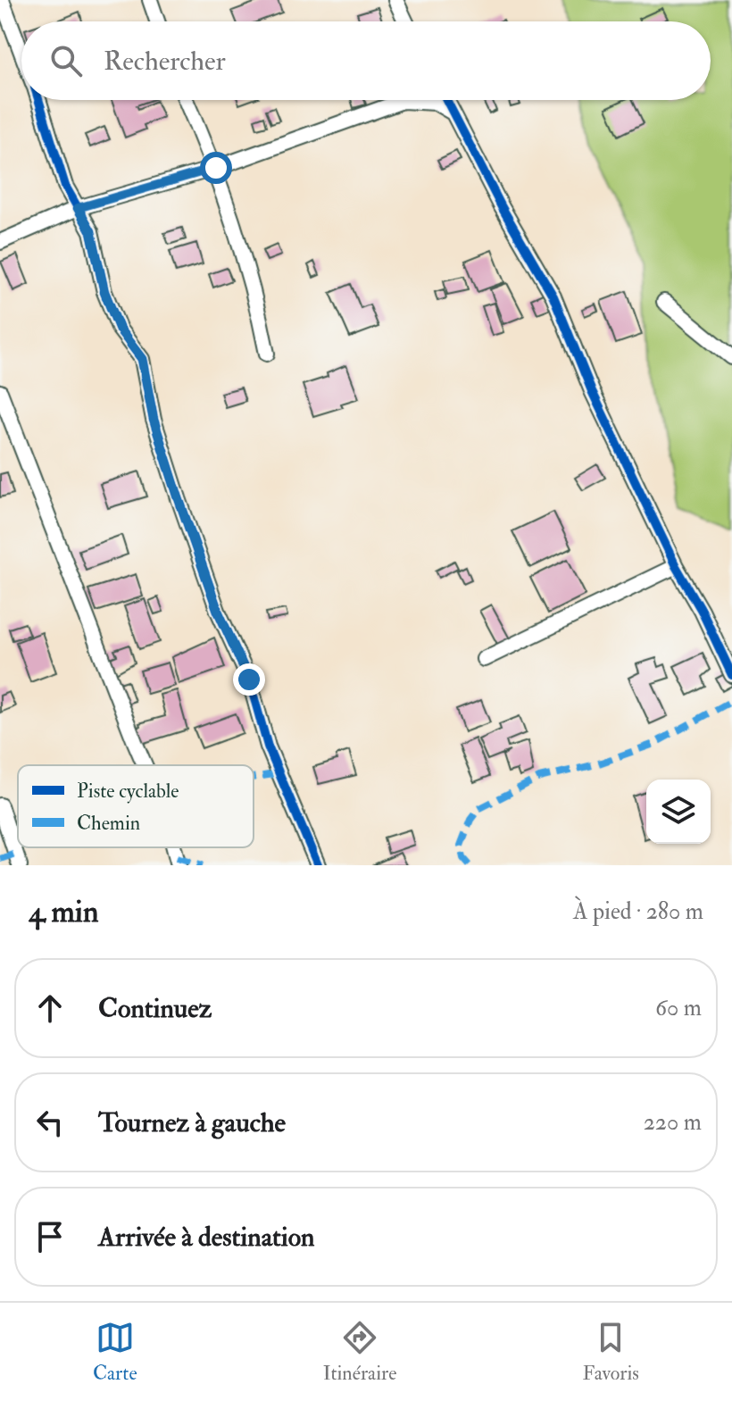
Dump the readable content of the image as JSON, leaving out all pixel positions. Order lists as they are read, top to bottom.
{
  "legend": ["Piste cyclable", "Chemin"],
  "page": {
    "search": "Rechercher",
    "heading": ["4 min", "À pied · 280 m"],
    "list": [
      ["Continuez", "60 m"],
      ["Tournez à gauche", "220 m"],
      "Arrivée à destination"
    ],
    "nav": ["Carte", "Itinéraire", "Favoris"]
  }
}
